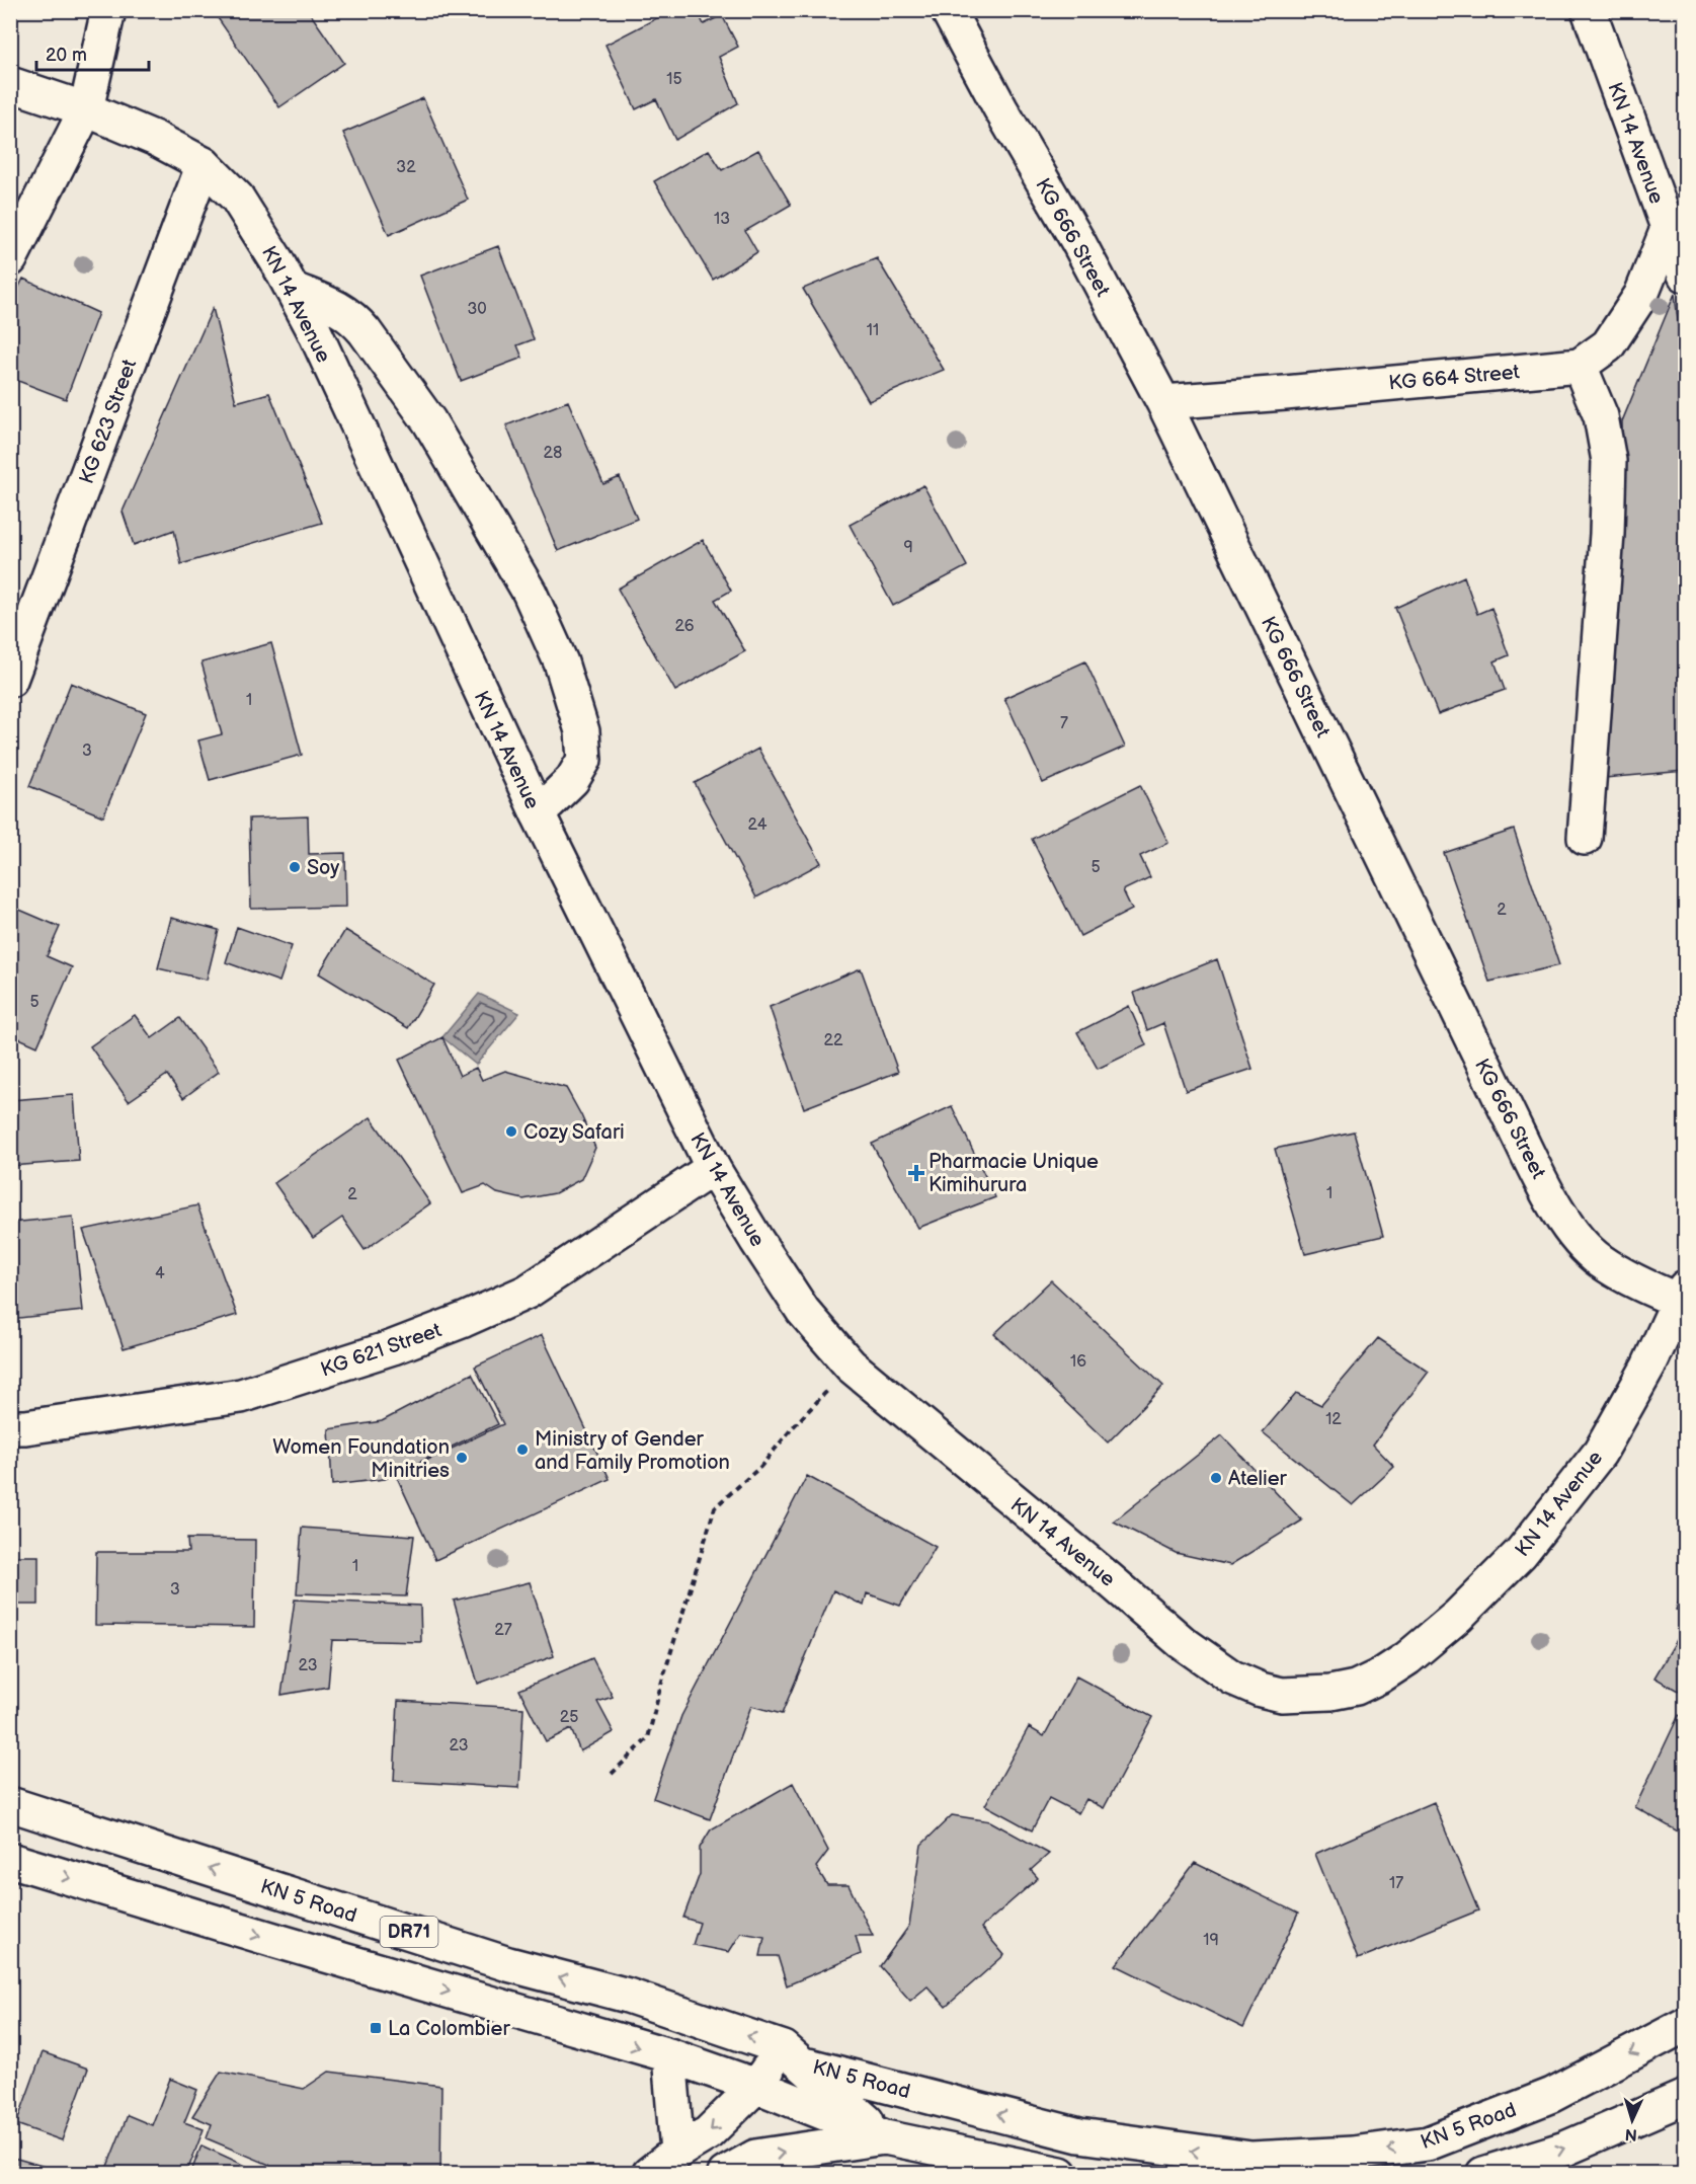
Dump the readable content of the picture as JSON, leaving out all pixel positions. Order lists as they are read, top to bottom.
{
  "streets": {
    "main road": [
      "KN 14 Avenue",
      "KG 666 Street",
      "KG 664 Street",
      "KG 623 Street",
      "KG 621 Street",
      "KN 5 Road",
      "DR71"
    ]
  },
  "crossings": [
    ["KN 14 Avenue", "KG 666 Street"],
    ["KN 14 Avenue", "KG 664 Street"],
    ["KN 14 Avenue", "KG 623 Street"],
    ["KN 14 Avenue", "KG 621 Street"],
    ["KG 666 Street", "KG 664 Street"]
  ],
  "places": {
    "other": [
      "Soy",
      "Cozy Safari",
      "Ministry of Gender and Family Promotion",
      "Women Foundation Minitries",
      "Atelier"
    ],
    "health": ["Pharmacie Unique Kimihurura"],
    "transit": ["La Colombier"]
  },
  "house_numbers": [
    "15",
    "32",
    "13",
    "30",
    "11",
    "28",
    "9",
    "26",
    "1",
    "7",
    "3",
    "24",
    "5",
    "2",
    "5",
    "22",
    "1",
    "2",
    "4",
    "16",
    "12",
    "1",
    "3",
    "27",
    "23",
    "25",
    "23",
    "17",
    "19"
  ],
  "scale_bar": "20 m",
  "north": "bottom"
}
